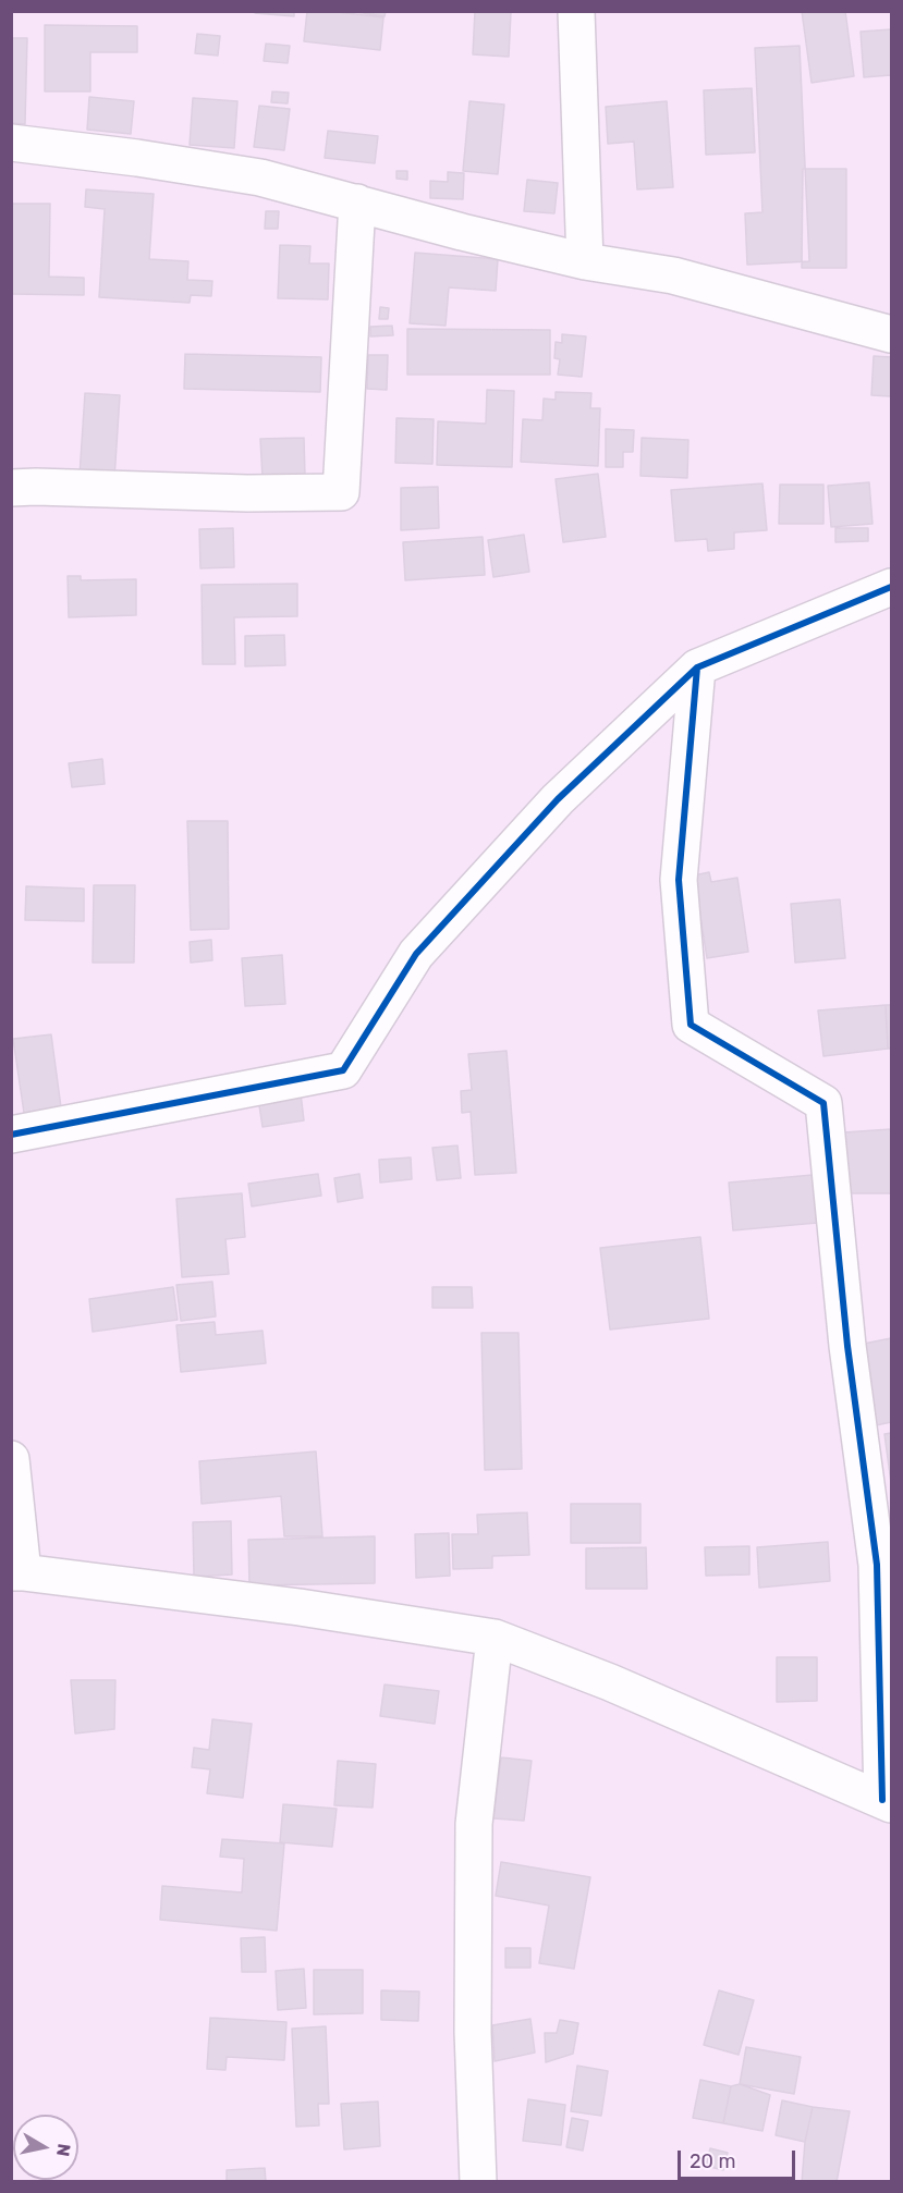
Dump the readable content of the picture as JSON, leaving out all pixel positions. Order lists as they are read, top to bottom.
{
  "scale_bar": "20 m",
  "north": "right"
}
